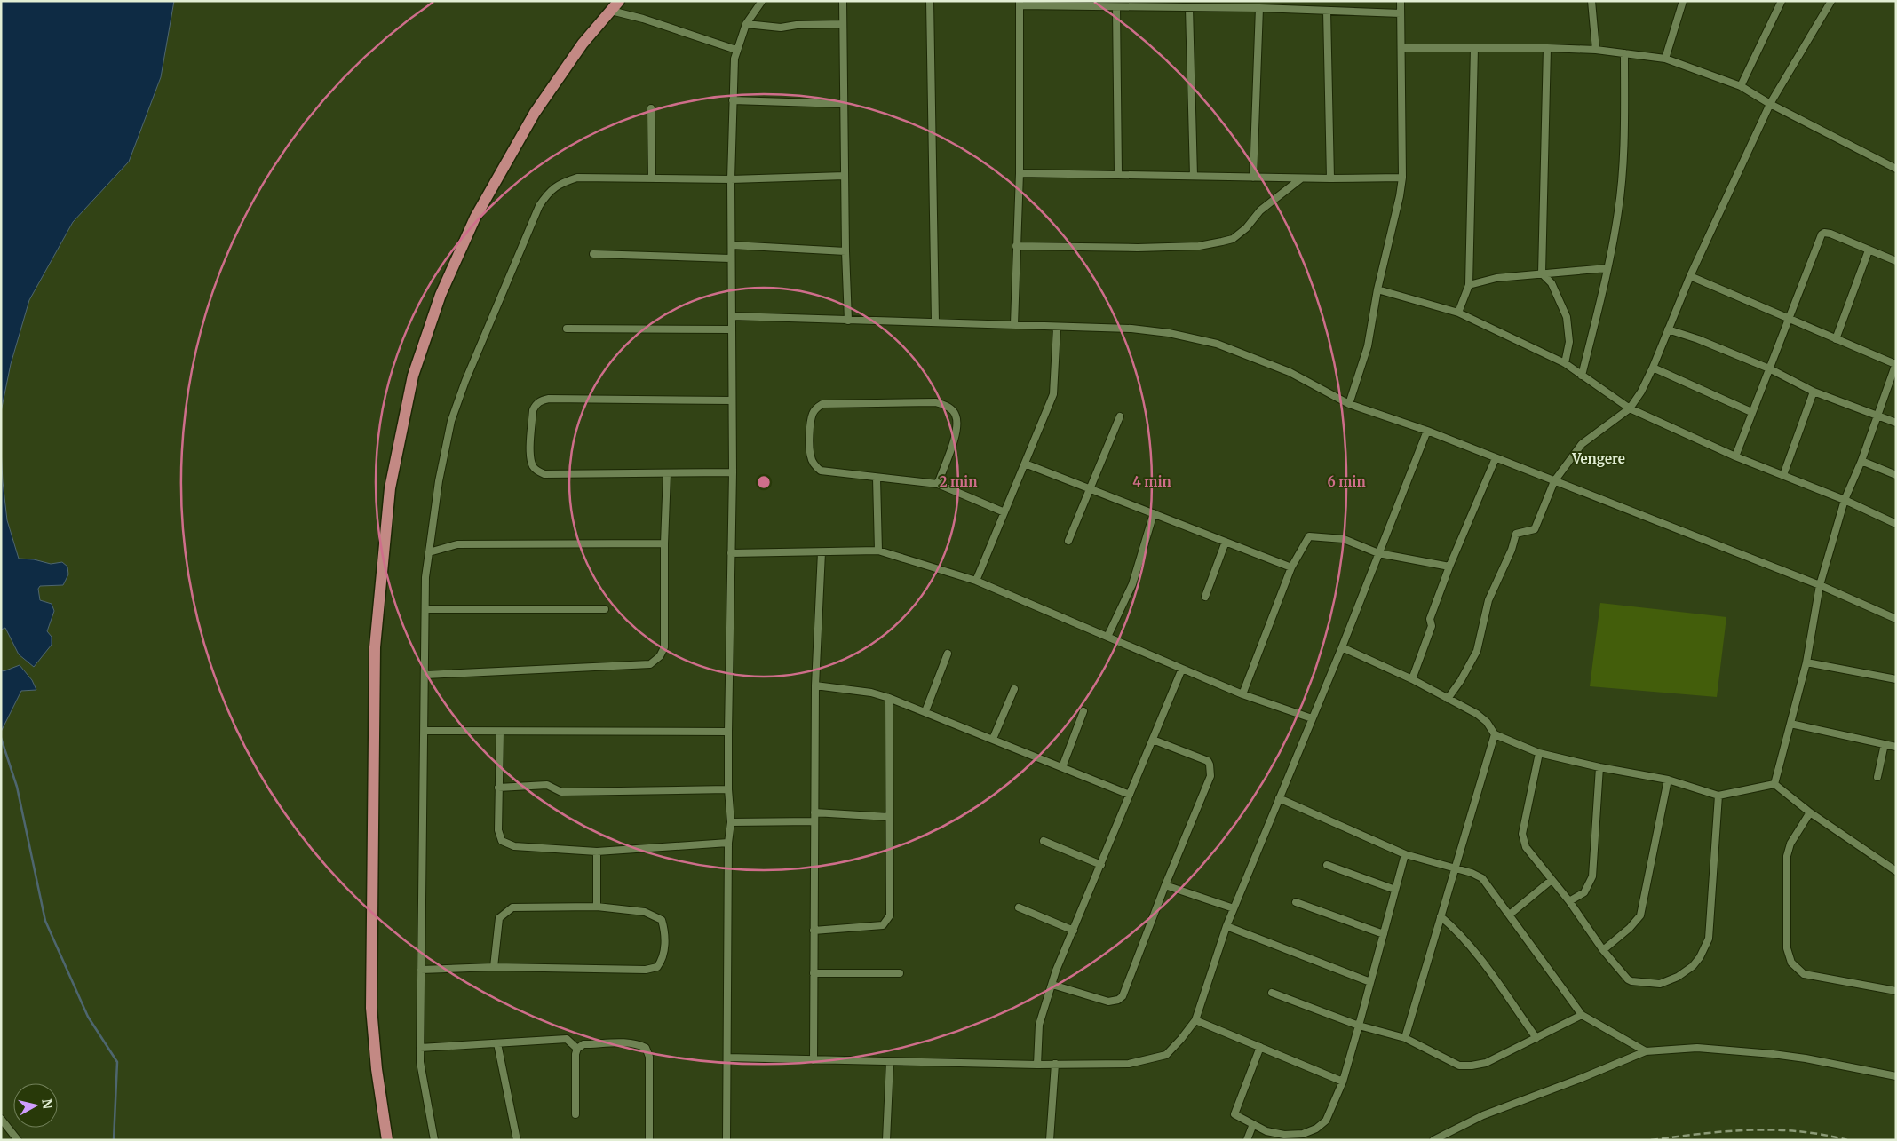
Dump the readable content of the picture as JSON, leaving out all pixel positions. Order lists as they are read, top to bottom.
{
  "districts": ["Vengere"],
  "north": "right",
  "rings": ["2 min", "4 min", "6 min"]
}
